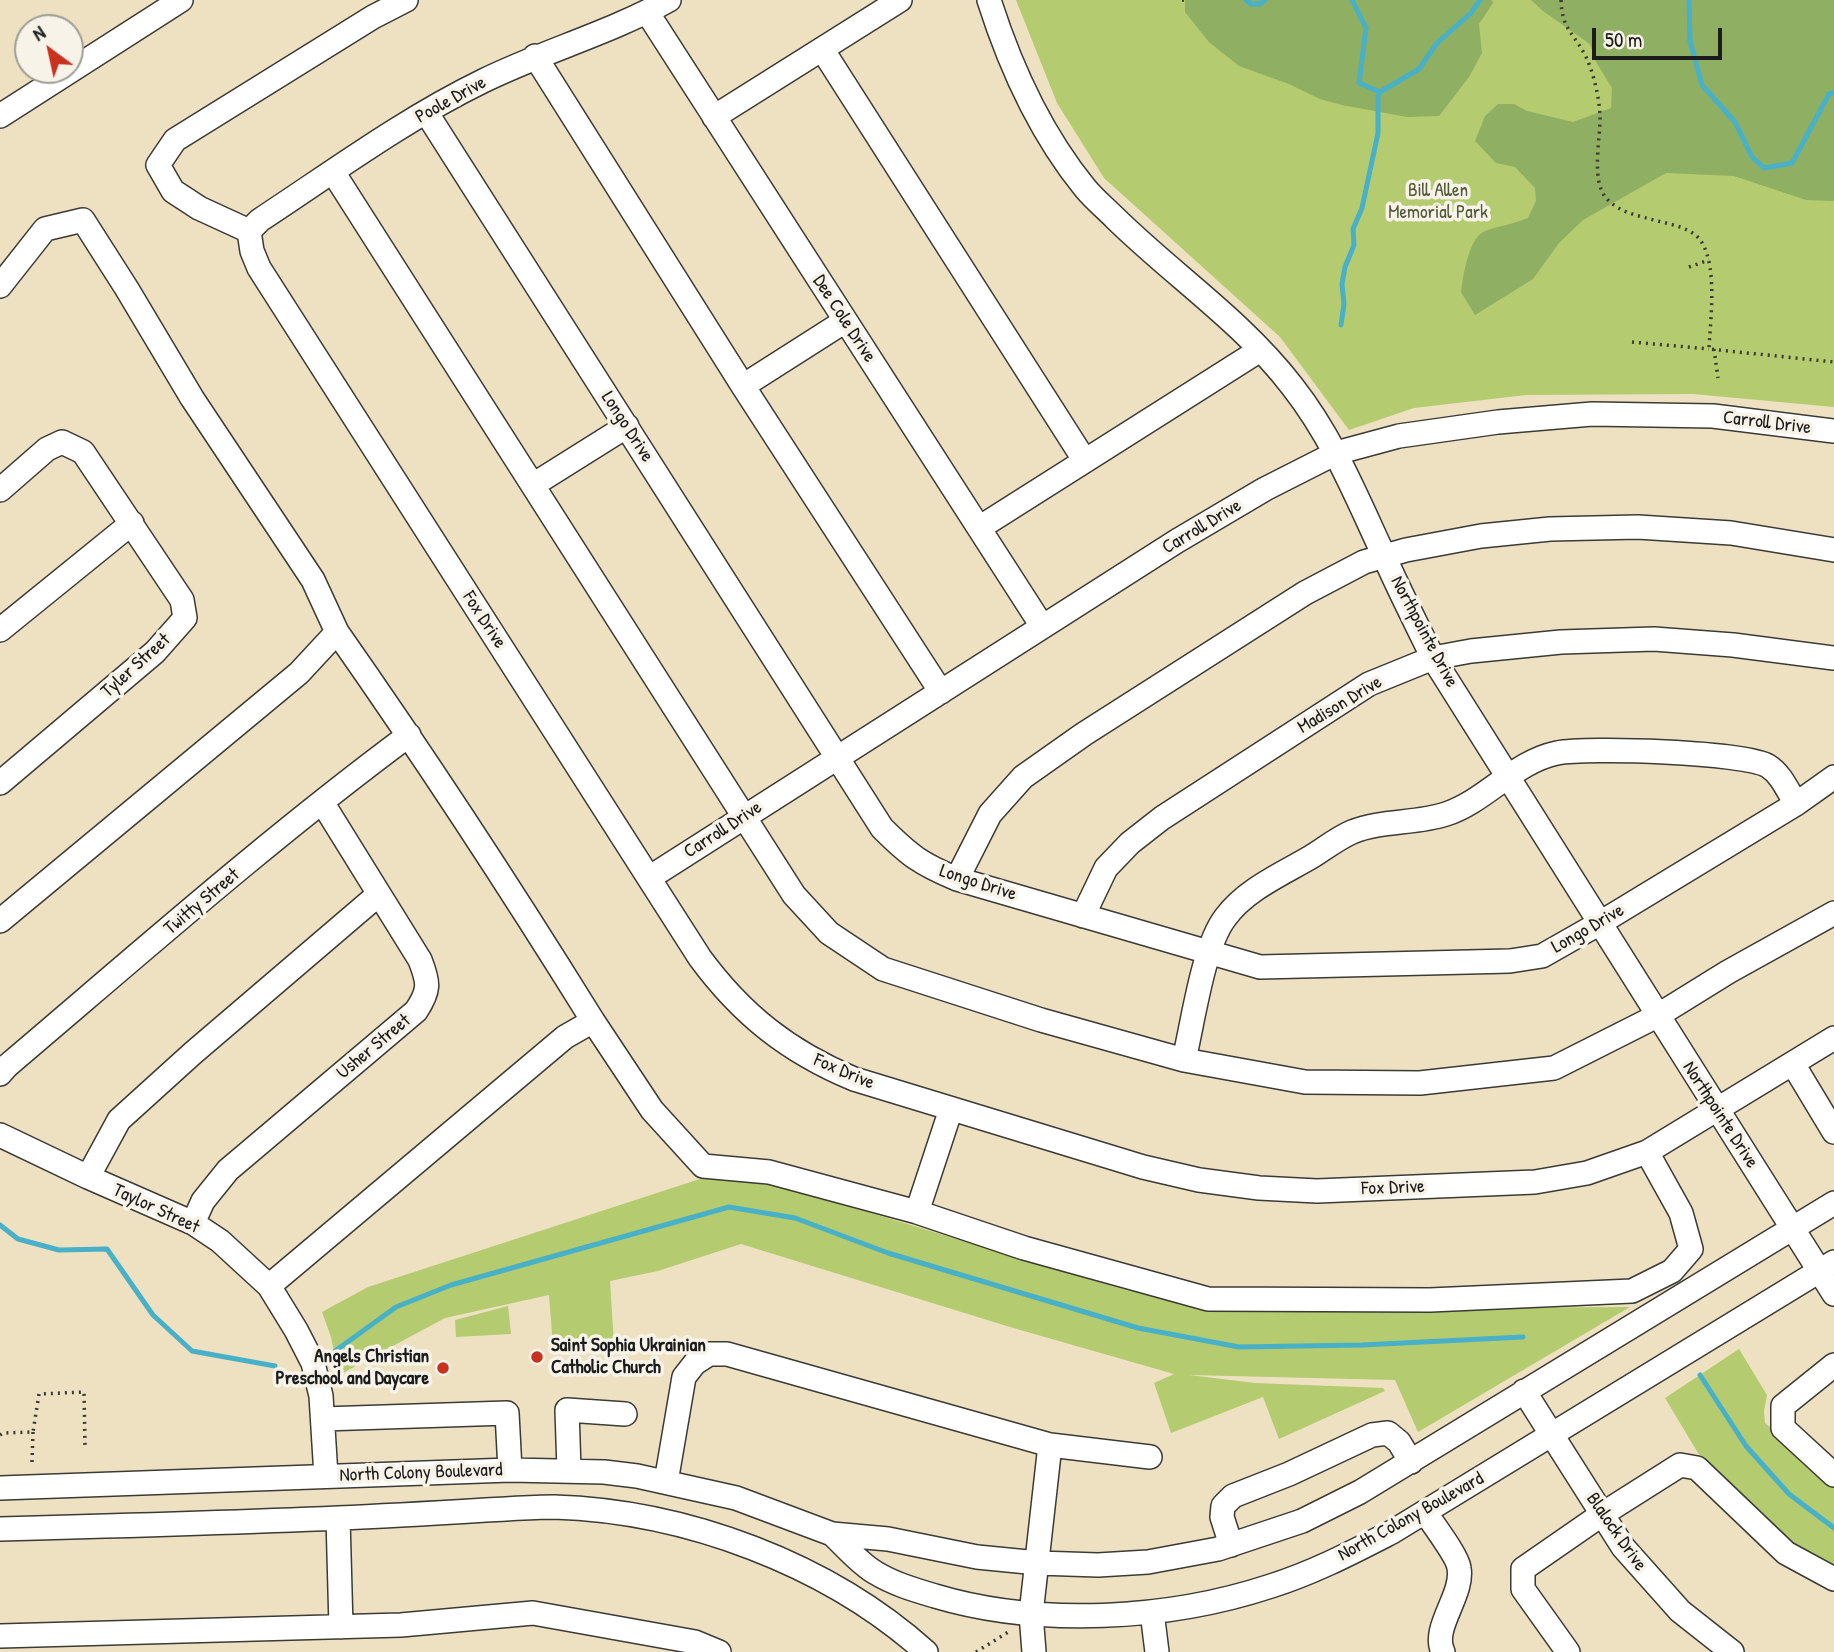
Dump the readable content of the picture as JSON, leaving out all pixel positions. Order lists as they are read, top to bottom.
{
  "streets": {
    "street": [
      "Poole Drive",
      "Dee Cole Drive",
      "Carroll Drive",
      "Longo Drive",
      "Fox Drive",
      "Northpointe Drive",
      "Tyler Street",
      "Madison Drive",
      "Twitty Street",
      "Usher Street",
      "Taylor Street",
      "North Colony Boulevard",
      "Blalock Drive"
    ]
  },
  "crossings": [
    ["Poole Drive", "Dee Cole Drive"],
    ["Poole Drive", "Longo Drive"],
    ["Poole Drive", "Fox Drive"],
    ["Dee Cole Drive", "Carroll Drive"],
    ["Carroll Drive", "Longo Drive"],
    ["Carroll Drive", "Fox Drive"],
    ["Carroll Drive", "Northpointe Drive"],
    ["Longo Drive", "Northpointe Drive"],
    ["Longo Drive", "Madison Drive"],
    ["Fox Drive", "Northpointe Drive"],
    ["Northpointe Drive", "Madison Drive"],
    ["Northpointe Drive", "North Colony Boulevard"],
    ["Twitty Street", "Usher Street"],
    ["Usher Street", "Taylor Street"],
    ["Taylor Street", "North Colony Boulevard"],
    ["North Colony Boulevard", "Blalock Drive"]
  ],
  "parks": ["Bill Allen Memorial Park"],
  "places": ["Saint Sophia Ukrainian Catholic Church", "Angels Christian Preschool and Daycare"],
  "scale_bar": "50 m",
  "north": "top left"
}
